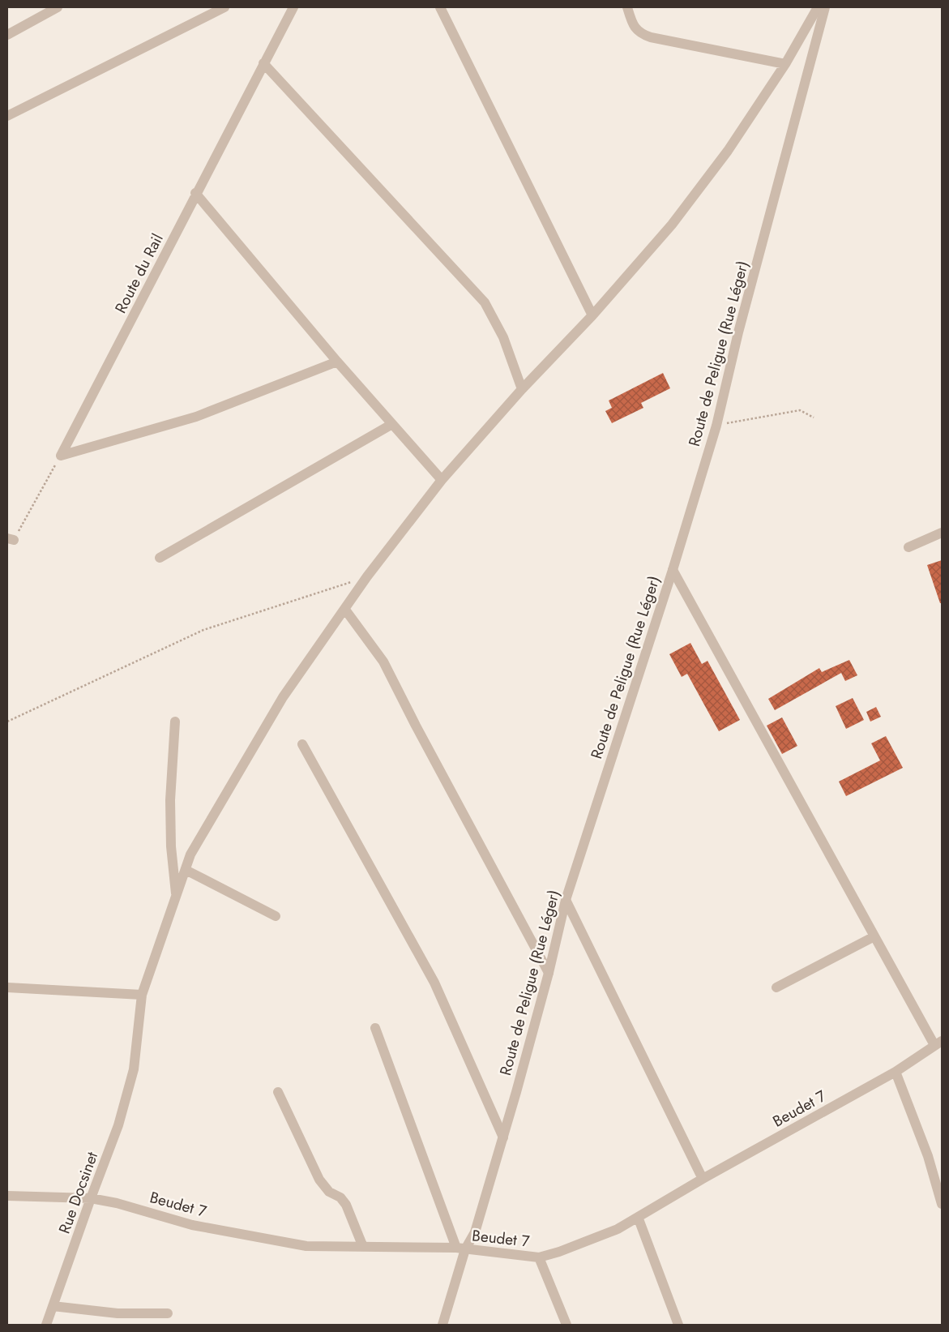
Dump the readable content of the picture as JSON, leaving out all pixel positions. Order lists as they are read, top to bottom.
{
  "streets": {
    "street": [
      "Route du Rail",
      "Route de Peligue (Rue Léger)",
      "Beudet 7",
      "Rue Docsinet"
    ]
  },
  "crossings": [
    ["Route de Peligue (Rue Léger)", "Beudet 7"],
    ["Route de Peligue (Rue Léger)", "Rue Docsinet"],
    ["Beudet 7", "Rue Docsinet"]
  ]
}
